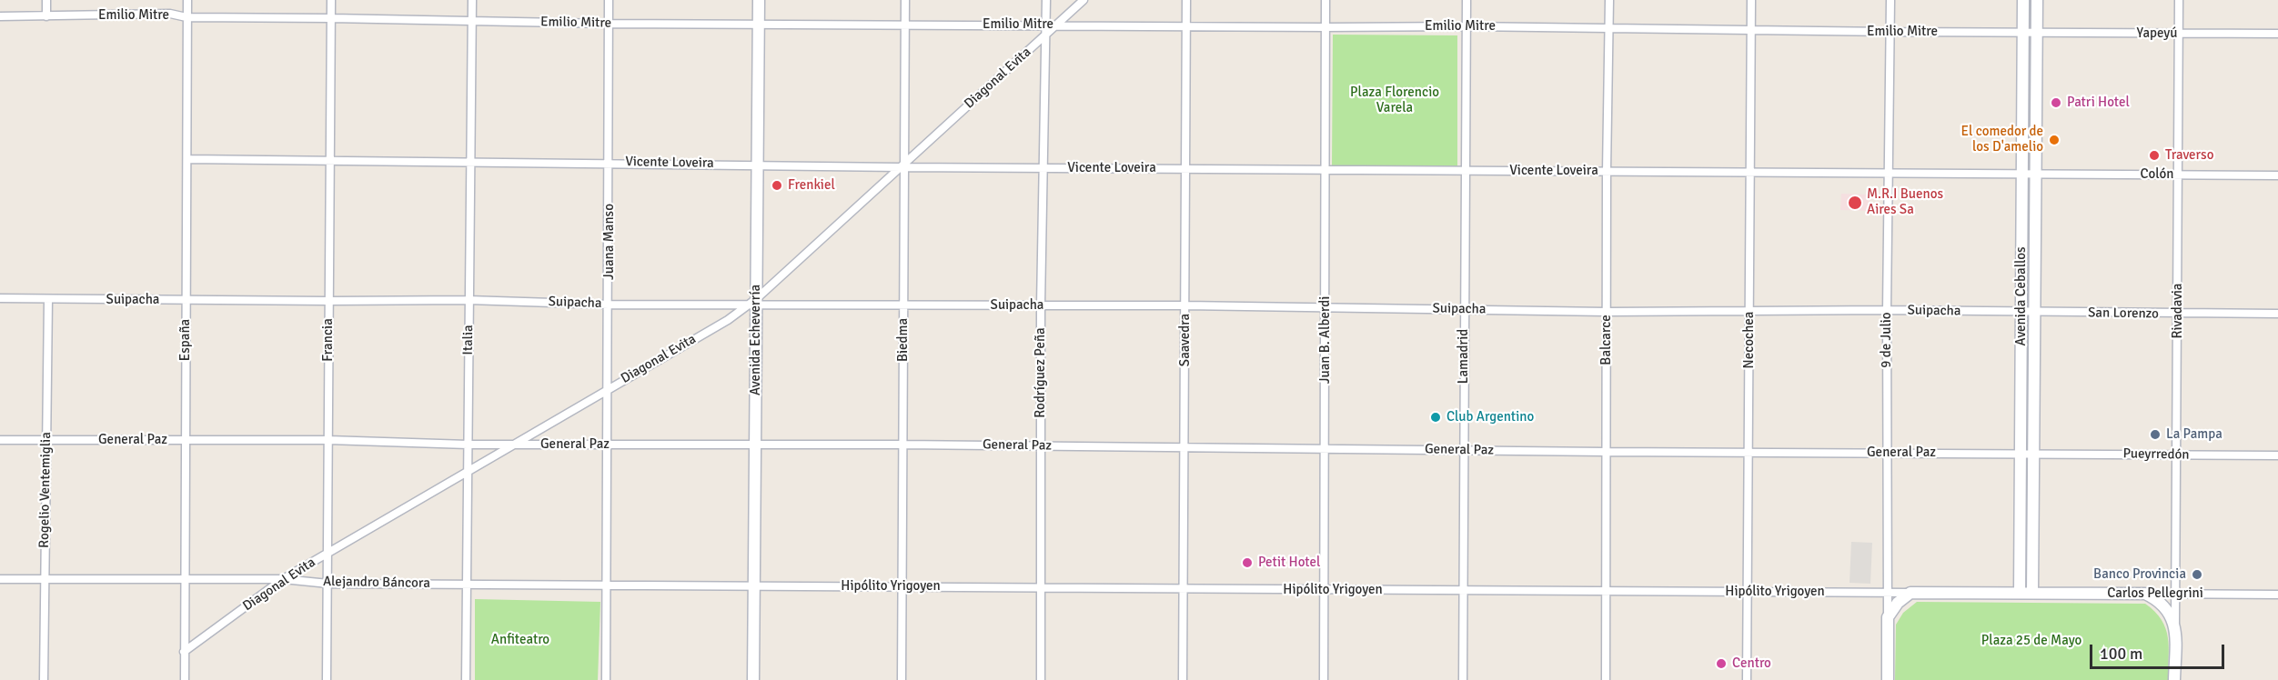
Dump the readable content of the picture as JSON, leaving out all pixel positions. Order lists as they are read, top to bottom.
{
  "streets": {
    "main road": [
      "Avenida Ceballos",
      "Rivadavia",
      "Avenida Echeverría",
      "9 de Julio",
      "Hipólito Yrigoyen",
      "Carlos Pellegrini"
    ],
    "street": [
      "Emilio Mitre",
      "Yapeyú",
      "Diagonal Evita",
      "Vicente Loveira",
      "Colón",
      "Juana Manso",
      "Suipacha",
      "San Lorenzo",
      "España",
      "Francia",
      "Italia",
      "Biedma",
      "Saavedra",
      "Juan B. Alberdi",
      "Balcarce",
      "Necochea",
      "Lamadrid",
      "Rodríguez Peña",
      "General Paz",
      "Pueyrredón",
      "Rogelio Ventemiglia",
      "Alejandro Báncora"
    ]
  },
  "crossings": [
    ["Emilio Mitre", "Yapeyú"],
    ["Emilio Mitre", "Diagonal Evita"],
    ["Emilio Mitre", "Juana Manso"],
    ["Emilio Mitre", "Avenida Ceballos"],
    ["Emilio Mitre", "España"],
    ["Emilio Mitre", "Francia"],
    ["Emilio Mitre", "Italia"],
    ["Emilio Mitre", "Avenida Echeverría"],
    ["Emilio Mitre", "Biedma"],
    ["Emilio Mitre", "Saavedra"],
    ["Emilio Mitre", "Juan B. Alberdi"],
    ["Emilio Mitre", "Balcarce"],
    ["Emilio Mitre", "Necochea"],
    ["Emilio Mitre", "9 de Julio"],
    ["Emilio Mitre", "Lamadrid"],
    ["Emilio Mitre", "Rodríguez Peña"],
    ["Yapeyú", "Avenida Ceballos"],
    ["Yapeyú", "Rivadavia"],
    ["Diagonal Evita", "Vicente Loveira"],
    ["Diagonal Evita", "Juana Manso"],
    ["Diagonal Evita", "Suipacha"],
    ["Diagonal Evita", "España"],
    ["Diagonal Evita", "Francia"],
    ["Diagonal Evita", "Italia"],
    ["Diagonal Evita", "Avenida Echeverría"],
    ["Diagonal Evita", "Biedma"],
    ["Diagonal Evita", "Rodríguez Peña"],
    ["Diagonal Evita", "General Paz"],
    ["Diagonal Evita", "Alejandro Báncora"],
    ["Vicente Loveira", "Colón"],
    ["Vicente Loveira", "Juana Manso"],
    ["Vicente Loveira", "Avenida Ceballos"],
    ["Vicente Loveira", "España"],
    ["Vicente Loveira", "Francia"],
    ["Vicente Loveira", "Italia"],
    ["Vicente Loveira", "Avenida Echeverría"],
    ["Vicente Loveira", "Biedma"],
    ["Vicente Loveira", "Saavedra"],
    ["Vicente Loveira", "Juan B. Alberdi"],
    ["Vicente Loveira", "Balcarce"],
    ["Vicente Loveira", "Necochea"],
    ["Vicente Loveira", "9 de Julio"],
    ["Vicente Loveira", "Lamadrid"],
    ["Vicente Loveira", "Rodríguez Peña"],
    ["Colón", "Avenida Ceballos"],
    ["Colón", "Rivadavia"],
    ["Juana Manso", "Suipacha"],
    ["Juana Manso", "General Paz"],
    ["Juana Manso", "Alejandro Báncora"],
    ["Avenida Ceballos", "Suipacha"],
    ["Avenida Ceballos", "San Lorenzo"],
    ["Avenida Ceballos", "General Paz"],
    ["Avenida Ceballos", "Pueyrredón"],
    ["Avenida Ceballos", "Hipólito Yrigoyen"],
    ["Avenida Ceballos", "Carlos Pellegrini"],
    ["Suipacha", "San Lorenzo"],
    ["Suipacha", "España"],
    ["Suipacha", "Francia"],
    ["Suipacha", "Italia"],
    ["Suipacha", "Avenida Echeverría"],
    ["Suipacha", "Biedma"],
    ["Suipacha", "Saavedra"],
    ["Suipacha", "Juan B. Alberdi"],
    ["Suipacha", "Balcarce"],
    ["Suipacha", "Necochea"],
    ["Suipacha", "9 de Julio"],
    ["Suipacha", "Lamadrid"],
    ["Suipacha", "Rodríguez Peña"],
    ["Suipacha", "Rogelio Ventemiglia"],
    ["Rivadavia", "San Lorenzo"],
    ["Rivadavia", "Pueyrredón"],
    ["Rivadavia", "Carlos Pellegrini"],
    ["España", "General Paz"],
    ["España", "Alejandro Báncora"],
    ["Francia", "General Paz"],
    ["Francia", "Alejandro Báncora"],
    ["Italia", "General Paz"],
    ["Italia", "Alejandro Báncora"],
    ["Avenida Echeverría", "General Paz"],
    ["Avenida Echeverría", "Alejandro Báncora"],
    ["Avenida Echeverría", "Hipólito Yrigoyen"],
    ["Biedma", "General Paz"],
    ["Biedma", "Hipólito Yrigoyen"],
    ["Saavedra", "General Paz"],
    ["Saavedra", "Hipólito Yrigoyen"],
    ["Juan B. Alberdi", "General Paz"],
    ["Juan B. Alberdi", "Hipólito Yrigoyen"],
    ["Balcarce", "General Paz"],
    ["Balcarce", "Hipólito Yrigoyen"],
    ["Necochea", "General Paz"],
    ["Necochea", "Hipólito Yrigoyen"],
    ["9 de Julio", "General Paz"],
    ["9 de Julio", "Hipólito Yrigoyen"],
    ["Lamadrid", "General Paz"],
    ["Lamadrid", "Hipólito Yrigoyen"],
    ["Rodríguez Peña", "General Paz"],
    ["Rodríguez Peña", "Hipólito Yrigoyen"],
    ["General Paz", "Pueyrredón"],
    ["General Paz", "Rogelio Ventemiglia"],
    ["Rogelio Ventemiglia", "Alejandro Báncora"],
    ["Alejandro Báncora", "Hipólito Yrigoyen"],
    ["Hipólito Yrigoyen", "Carlos Pellegrini"]
  ],
  "parks": ["Plaza Florencio Varela", "Anfiteatro", "Plaza 25 de Mayo"],
  "places": [
    "Patri Hotel",
    "El comedor de los D'amelio",
    "Traverso",
    "Frenkiel",
    "M.R.I Buenos Aires Sa",
    "Club Argentino",
    "La Pampa",
    "Petit Hotel",
    "Banco Provincia",
    "Centro"
  ],
  "scale_bar": "100 m"
}
